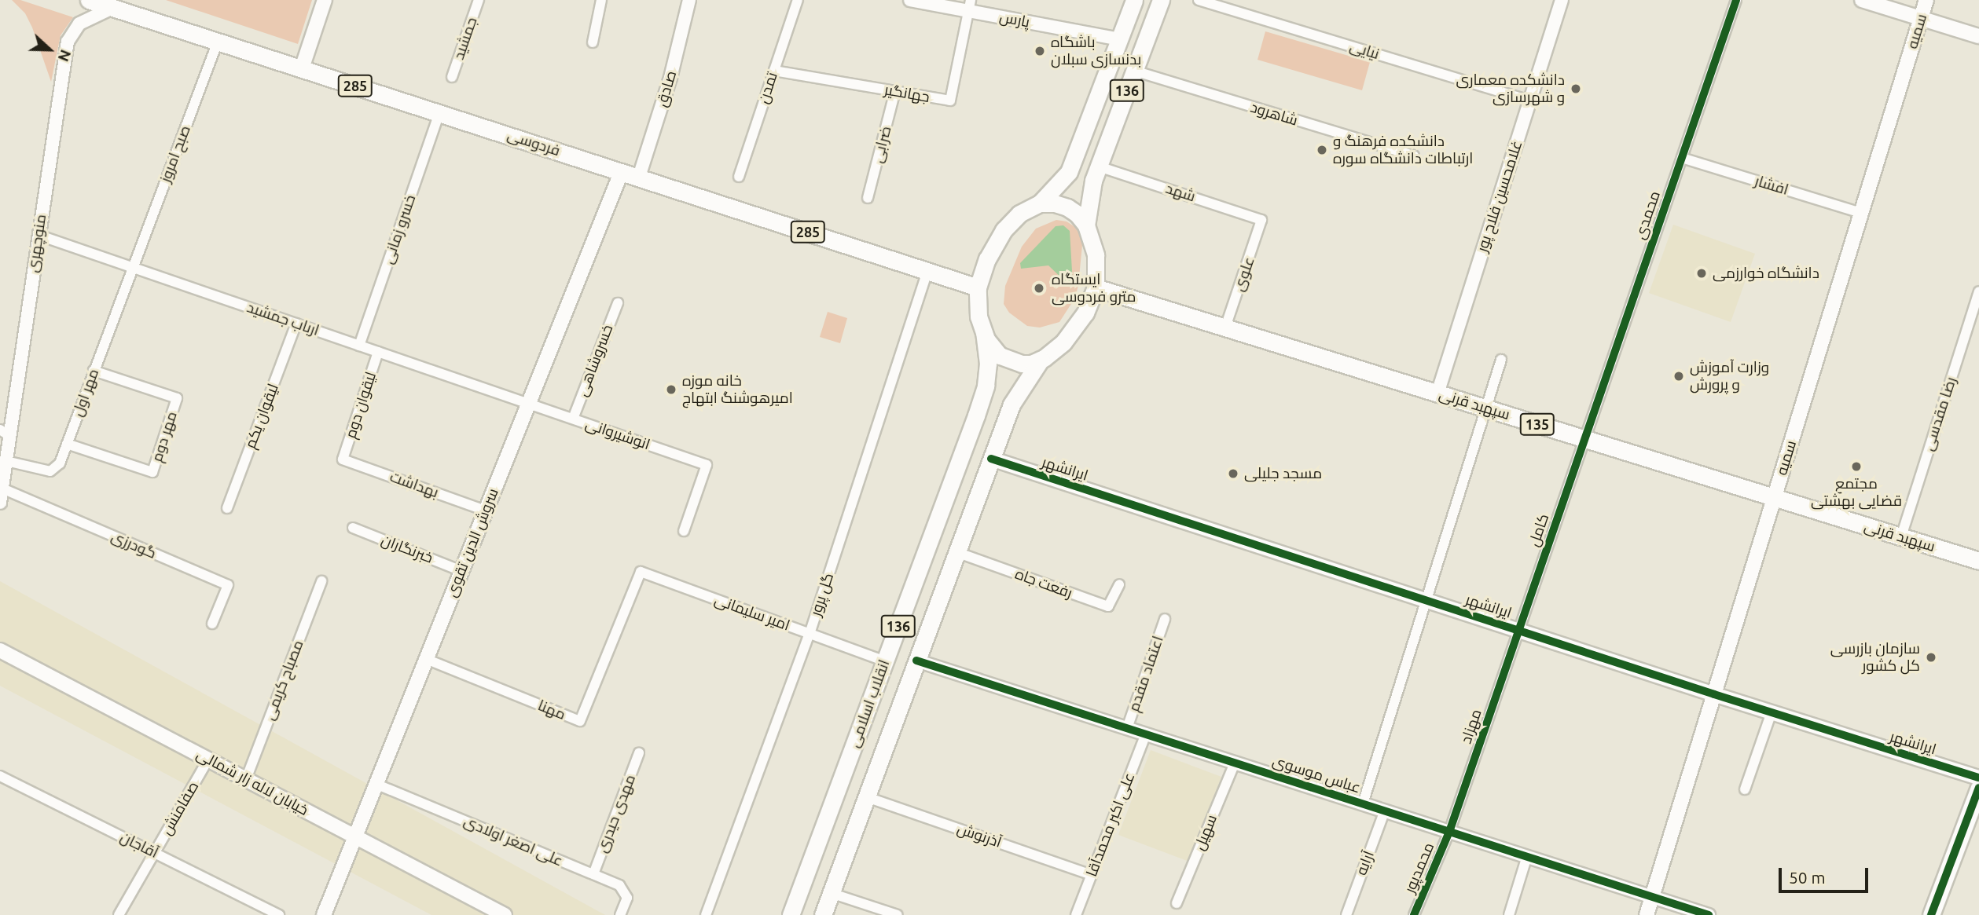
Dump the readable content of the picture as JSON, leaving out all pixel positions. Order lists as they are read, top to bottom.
{
  "streets": {
    "main road": [
      "سمیه",
      "285",
      "136",
      "فردوسی",
      "سپهبد قرنی",
      "135",
      "ایرانشهر",
      "سروش الدین تقوی",
      "انقلاب اسلامی",
      "خیابان لاله زار شمالی"
    ],
    "street": [
      "پارس",
      "جمشید",
      "نیایی",
      "تمدن",
      "صادق",
      "جهانگیر",
      "شاهرود",
      "ضرابی",
      "صبح امروز",
      "افشار",
      "شهد",
      "غلامحسین فلاح‌ پور",
      "محمدی",
      "خسرو زمانی",
      "منوچهری",
      "علوی",
      "ارباب جمشید",
      "خسروشاهی",
      "مهر اول",
      "لیقوان دوم",
      "رضا مقدسی",
      "لیقوان یکم",
      "انوشیروانی",
      "مهر دوم",
      "بهداشت",
      "کامل",
      "گودرزی",
      "خبرنگاران",
      "رفعت جاه",
      "گل پرور",
      "امیر سلیمانی",
      "اعتماد مقدم",
      "مصباح کریمی",
      "مهنا",
      "مهزاد",
      "عباس موسوی",
      "صفامنش",
      "مهدی حیدری",
      "علی اکبر محمدآقا",
      "سهیل",
      "آذرنوش",
      "علی اصغر اولادی",
      "آقاجان",
      "آرایه",
      "محمدپور"
    ]
  },
  "crossings": [
    ["پارس", "136"],
    ["پارس", "جهانگیر"],
    ["سمیه", "افشار"],
    ["سمیه", "سپهبد قرنی"],
    ["سمیه", "ایرانشهر"],
    ["سمیه", "عباس موسوی"],
    ["نیایی", "غلامحسین فلاح‌ پور"],
    ["تمدن", "جهانگیر"],
    ["صادق", "فردوسی"],
    ["136", "شاهرود"],
    ["136", "فردوسی"],
    ["136", "شهد"],
    ["136", "سپهبد قرنی"],
    ["136", "انقلاب اسلامی"],
    ["جهانگیر", "ضرابی"],
    ["فردوسی", "صبح امروز"],
    ["فردوسی", "خسرو زمانی"],
    ["فردوسی", "منوچهری"],
    ["فردوسی", "سپهبد قرنی"],
    ["فردوسی", "سروش الدین تقوی"],
    ["فردوسی", "گل پرور"],
    ["فردوسی", "انقلاب اسلامی"],
    ["صبح امروز", "ارباب جمشید"],
    ["صبح امروز", "مهر اول"],
    ["افشار", "محمدی"],
    ["شهد", "علوی"],
    ["غلامحسین فلاح‌ پور", "سپهبد قرنی"],
    ["محمدی", "سپهبد قرنی"],
    ["محمدی", "کامل"],
    ["خسرو زمانی", "ارباب جمشید"],
    ["منوچهری", "ارباب جمشید"],
    ["منوچهری", "مهر اول"],
    ["منوچهری", "گودرزی"],
    ["علوی", "سپهبد قرنی"],
    ["ارباب جمشید", "مهر اول"],
    ["ارباب جمشید", "لیقوان دوم"],
    ["ارباب جمشید", "لیقوان یکم"],
    ["ارباب جمشید", "انوشیروانی"],
    ["ارباب جمشید", "سروش الدین تقوی"],
    ["خسروشاهی", "انوشیروانی"],
    ["مهر اول", "مهر دوم"],
    ["سپهبد قرنی", "رضا مقدسی"],
    ["سپهبد قرنی", "کامل"],
    ["سپهبد قرنی", "انقلاب اسلامی"],
    ["لیقوان دوم", "بهداشت"],
    ["انوشیروانی", "سروش الدین تقوی"],
    ["ایرانشهر", "کامل"],
    ["ایرانشهر", "انقلاب اسلامی"],
    ["ایرانشهر", "مهزاد"],
    ["بهداشت", "سروش الدین تقوی"],
    ["کامل", "مهزاد"],
    ["سروش الدین تقوی", "خبرنگاران"],
    ["سروش الدین تقوی", "مهنا"],
    ["سروش الدین تقوی", "خیابان لاله زار شمالی"],
    ["سروش الدین تقوی", "علی اصغر اولادی"],
    ["رفعت جاه", "انقلاب اسلامی"],
    ["گل پرور", "امیر سلیمانی"],
    ["امیر سلیمانی", "انقلاب اسلامی"],
    ["امیر سلیمانی", "مهنا"],
    ["اعتماد مقدم", "عباس موسوی"],
    ["مصباح کریمی", "خیابان لاله زار شمالی"],
    ["انقلاب اسلامی", "عباس موسوی"],
    ["انقلاب اسلامی", "آذرنوش"],
    ["مهزاد", "عباس موسوی"],
    ["مهزاد", "محمدپور"],
    ["عباس موسوی", "علی اکبر محمدآقا"],
    ["عباس موسوی", "سهیل"],
    ["عباس موسوی", "آرایه"],
    ["عباس موسوی", "محمدپور"],
    ["خیابان لاله زار شمالی", "صفامنش"],
    ["صفامنش", "آقاجان"],
    ["مهدی حیدری", "علی اصغر اولادی"],
    ["علی اکبر محمدآقا", "آذرنوش"]
  ],
  "places": [
    "باشگاه بدنسازی سبلان",
    "دانشکده معماری و شهرسازی",
    "دانشکده فرهنگ و ارتباطات دانشگاه سوره",
    "دانشگاه خوارزمی",
    "ایستگاه مترو فردوسی",
    "وزارت آموزش و پرورش",
    "خانه موزه امیرهوشنگ ابتهاج",
    "مجتمع قضایی بهشتی",
    "مسجد جلیلی",
    "سازمان بازرسی کل کشور"
  ],
  "scale_bar": "50 m",
  "north": "right"
}
